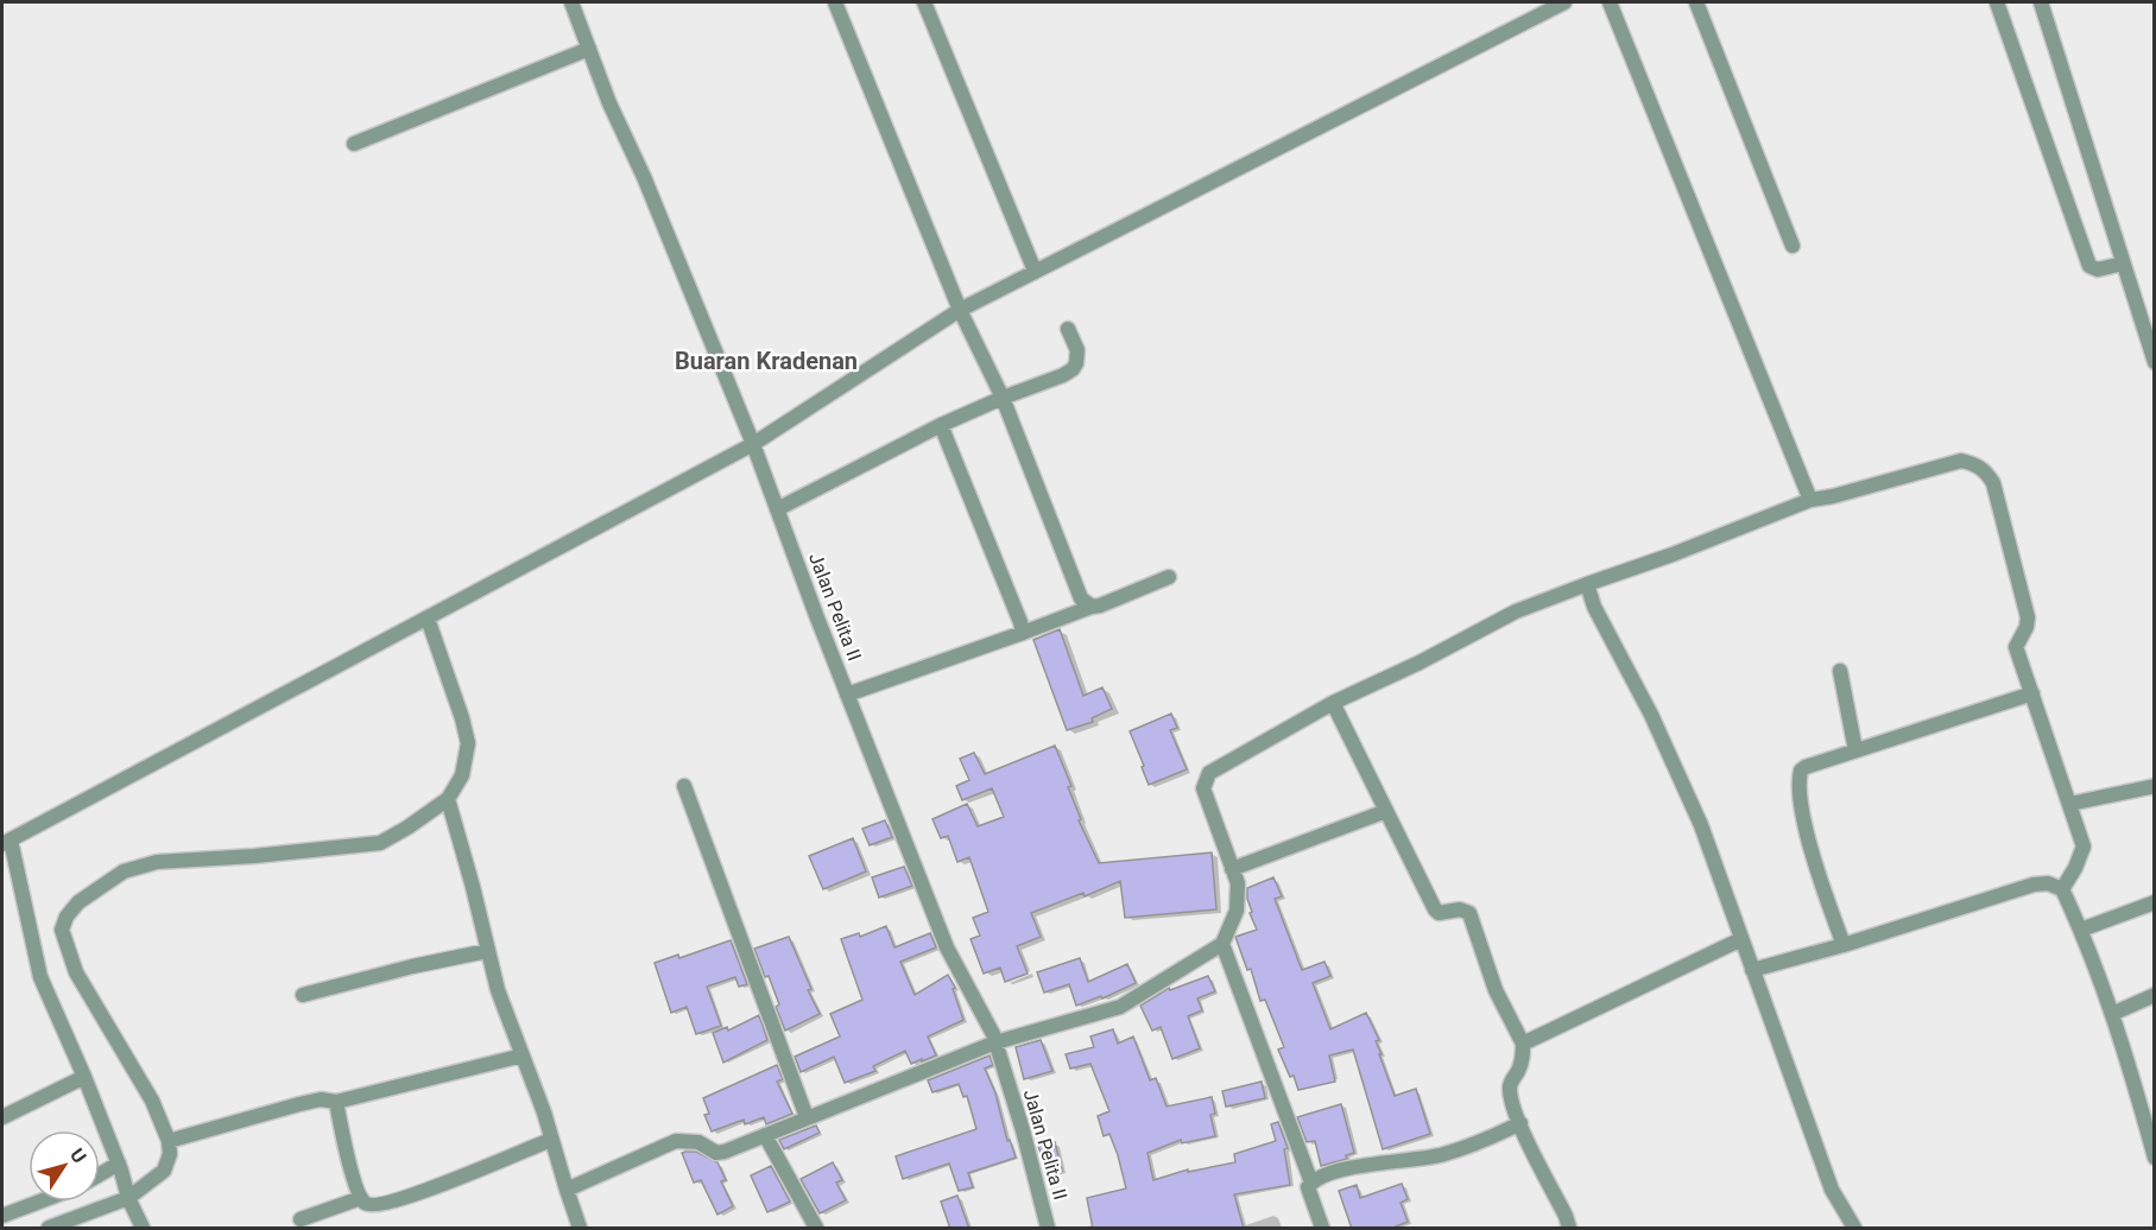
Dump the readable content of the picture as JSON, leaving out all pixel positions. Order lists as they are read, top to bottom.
{
  "streets": {
    "street": ["Jalan Pelita II"]
  },
  "districts": ["Buaran Kradenan"],
  "north": "top right"
}
